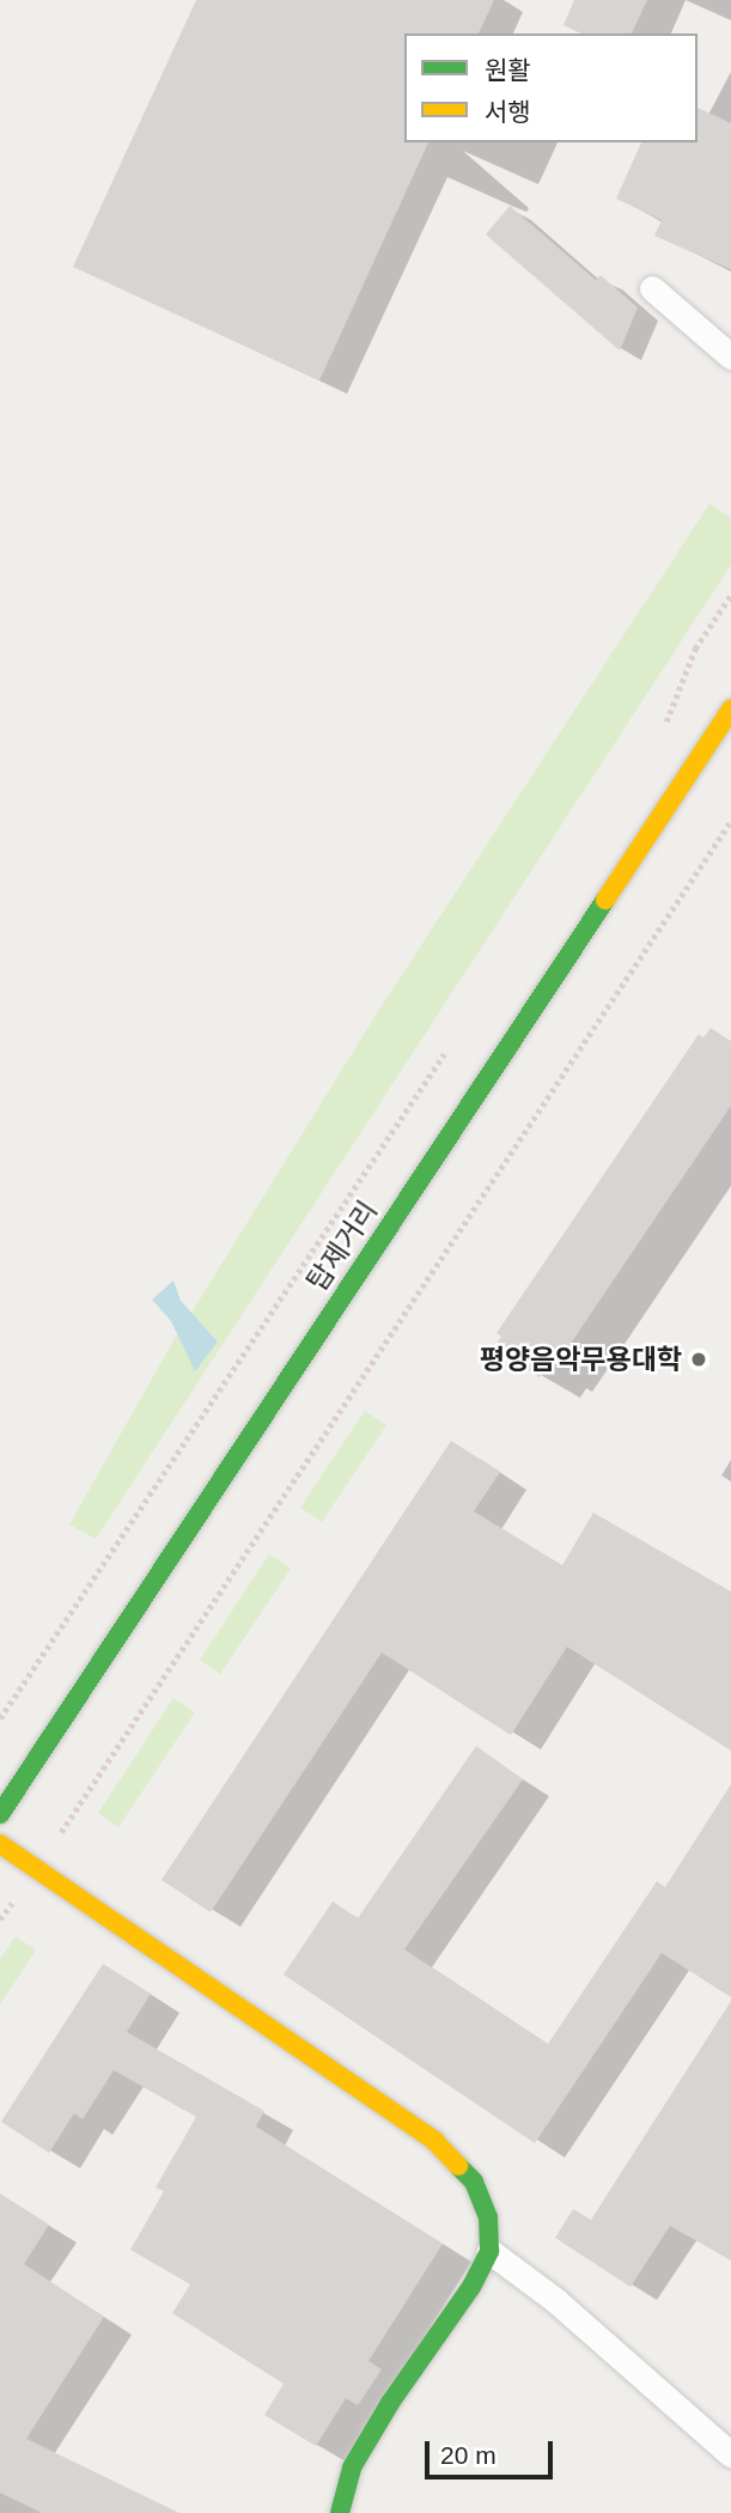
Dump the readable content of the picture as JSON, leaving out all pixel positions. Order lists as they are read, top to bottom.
{
  "streets": {
    "main road": ["탑제거리"]
  },
  "places": ["평양음악무용대학"],
  "legend": ["원활", "서행"],
  "scale_bar": "20 m"
}
